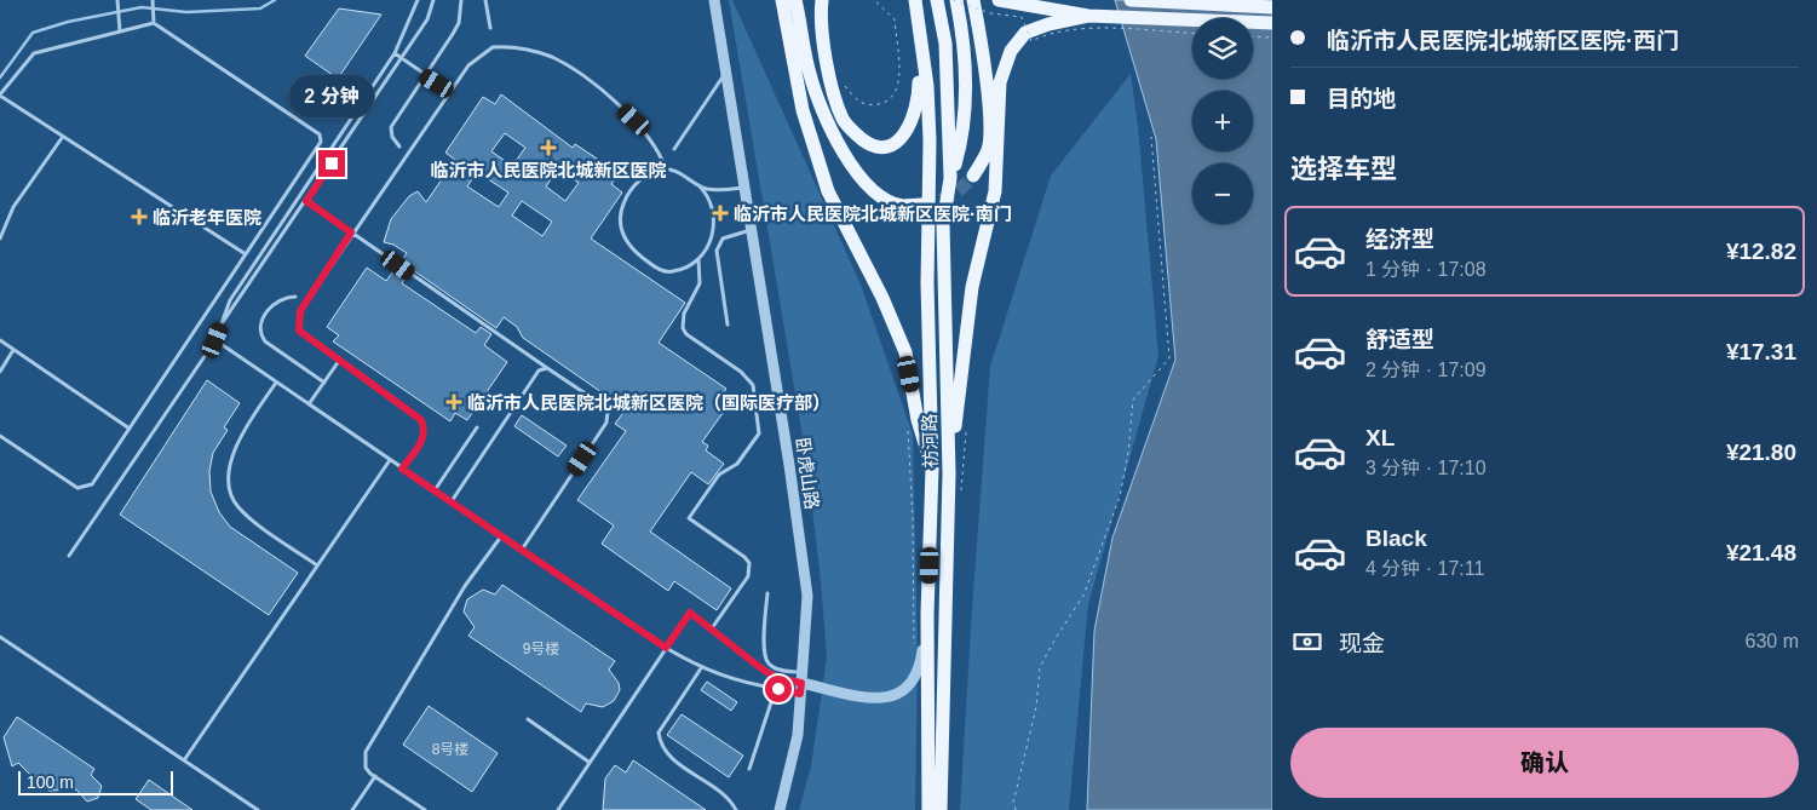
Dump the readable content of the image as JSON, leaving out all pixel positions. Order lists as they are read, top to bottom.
{
  "streets": {
    "main road": ["祊河路"],
    "street": ["卧虎山路"]
  },
  "places": {
    "health": [
      "临沂市人民医院北城新区医院",
      "临沂市人民医院北城新区医院·南门",
      "临沂老年医院",
      "临沂市人民医院北城新区医院（国际医疗部）"
    ]
  },
  "house_numbers": ["9号楼", "8号楼"],
  "scale_bar": "100 m",
  "page": {
    "banner": ["临沂市人民医院北城新区医院·西门", "目的地"],
    "map_buttons": ["+", "−"],
    "bubble": "2 分钟",
    "heading": "选择车型",
    "list": [
      {
        "name": "经济型",
        "note": "1 分钟 · 17:08",
        "value": "¥12.82"
      },
      {
        "name": "舒适型",
        "note": "2 分钟 · 17:09",
        "value": "¥17.31"
      },
      {
        "name": "XL",
        "note": "3 分钟 · 17:10",
        "value": "¥21.80"
      },
      {
        "name": "Black",
        "note": "4 分钟 · 17:11",
        "value": "¥21.48"
      }
    ],
    "pay": ["现金", "630 m"],
    "buttons": "确认",
    "scale": "100 m"
  }
}
